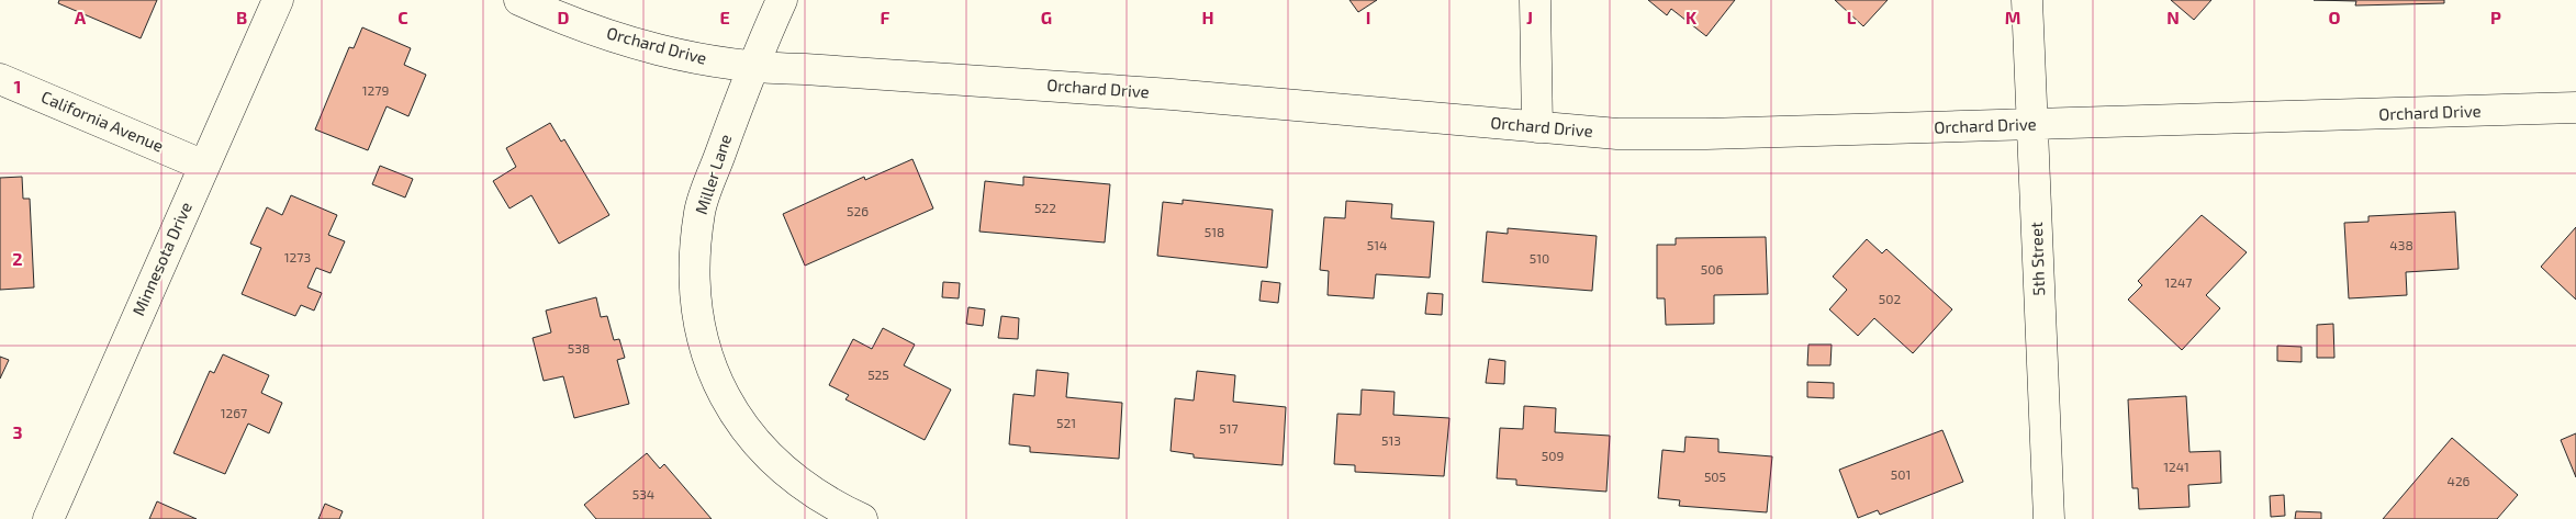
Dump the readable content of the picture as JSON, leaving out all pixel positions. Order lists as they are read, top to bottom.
{
  "streets": {
    "street": [
      "Orchard Drive",
      "California Avenue",
      "Miller Lane",
      "Minnesota Drive",
      "5th Street"
    ]
  },
  "crossings": [
    ["Orchard Drive", "Miller Lane"],
    ["Orchard Drive", "5th Street"],
    ["California Avenue", "Minnesota Drive"]
  ],
  "house_numbers": [
    "1279",
    "522",
    "526",
    "518",
    "514",
    "438",
    "1273",
    "510",
    "506",
    "1247",
    "502",
    "538",
    "525",
    "1267",
    "521",
    "517",
    "513",
    "509",
    "1241",
    "501",
    "505",
    "426",
    "534"
  ],
  "grid": {
    "columns": [
      "A",
      "B",
      "C",
      "D",
      "E",
      "F",
      "G",
      "H",
      "I",
      "J",
      "K",
      "L",
      "M",
      "N",
      "O",
      "P"
    ],
    "rows": ["1", "2", "3"]
  }
}
